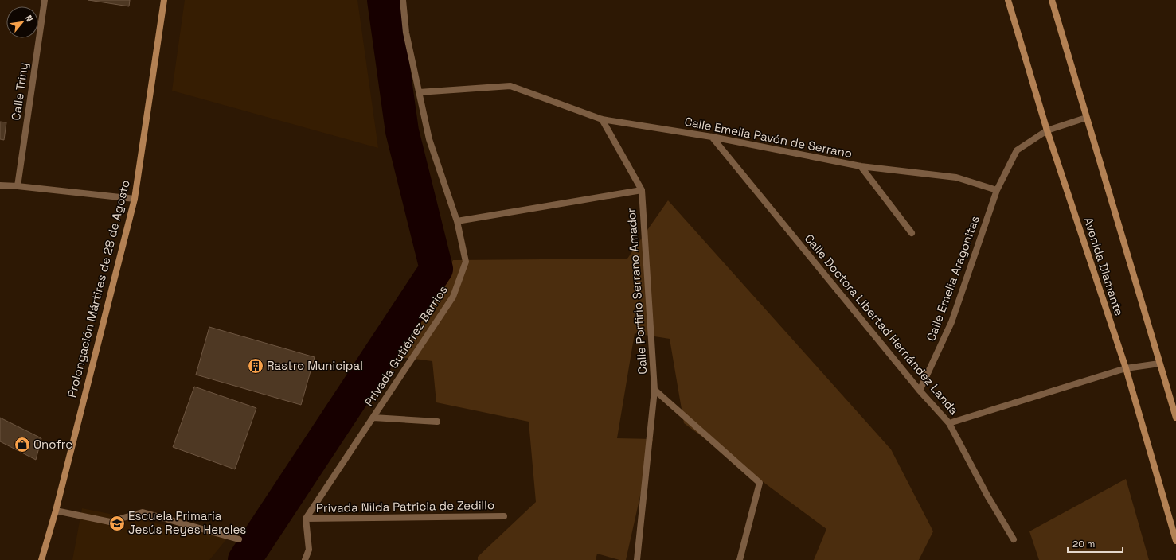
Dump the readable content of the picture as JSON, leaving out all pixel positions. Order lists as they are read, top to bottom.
{
  "streets": {
    "main road": ["Avenida Diamante", "Prolongación Mártires de 28 de Agosto"],
    "street": [
      "Calle Triny",
      "Calle Emelia Pavón de Serrano",
      "Calle Emelia Aragonitas",
      "Calle Porfirio Serrano Amador",
      "Calle Doctora Libertad Hernández Landa",
      "Privada Gutiérrez Barrios",
      "Privada Nilda Patricia de Zedillo"
    ]
  },
  "crossings": [
    ["Calle Emelia Pavón de Serrano", "Calle Emelia Aragonitas"],
    ["Calle Emelia Pavón de Serrano", "Calle Porfirio Serrano Amador"],
    ["Calle Emelia Pavón de Serrano", "Calle Doctora Libertad Hernández Landa"],
    ["Calle Emelia Pavón de Serrano", "Privada Gutiérrez Barrios"],
    ["Calle Emelia Aragonitas", "Calle Doctora Libertad Hernández Landa"],
    ["Calle Porfirio Serrano Amador", "Privada Gutiérrez Barrios"],
    ["Privada Gutiérrez Barrios", "Privada Nilda Patricia de Zedillo"]
  ],
  "places": {
    "building": ["Rastro Municipal"],
    "shop": ["Onofre"],
    "school or university": ["Escuela Primaria Jesús Reyes Heroles"]
  },
  "scale_bar": "20 m",
  "north": "top right"
}
